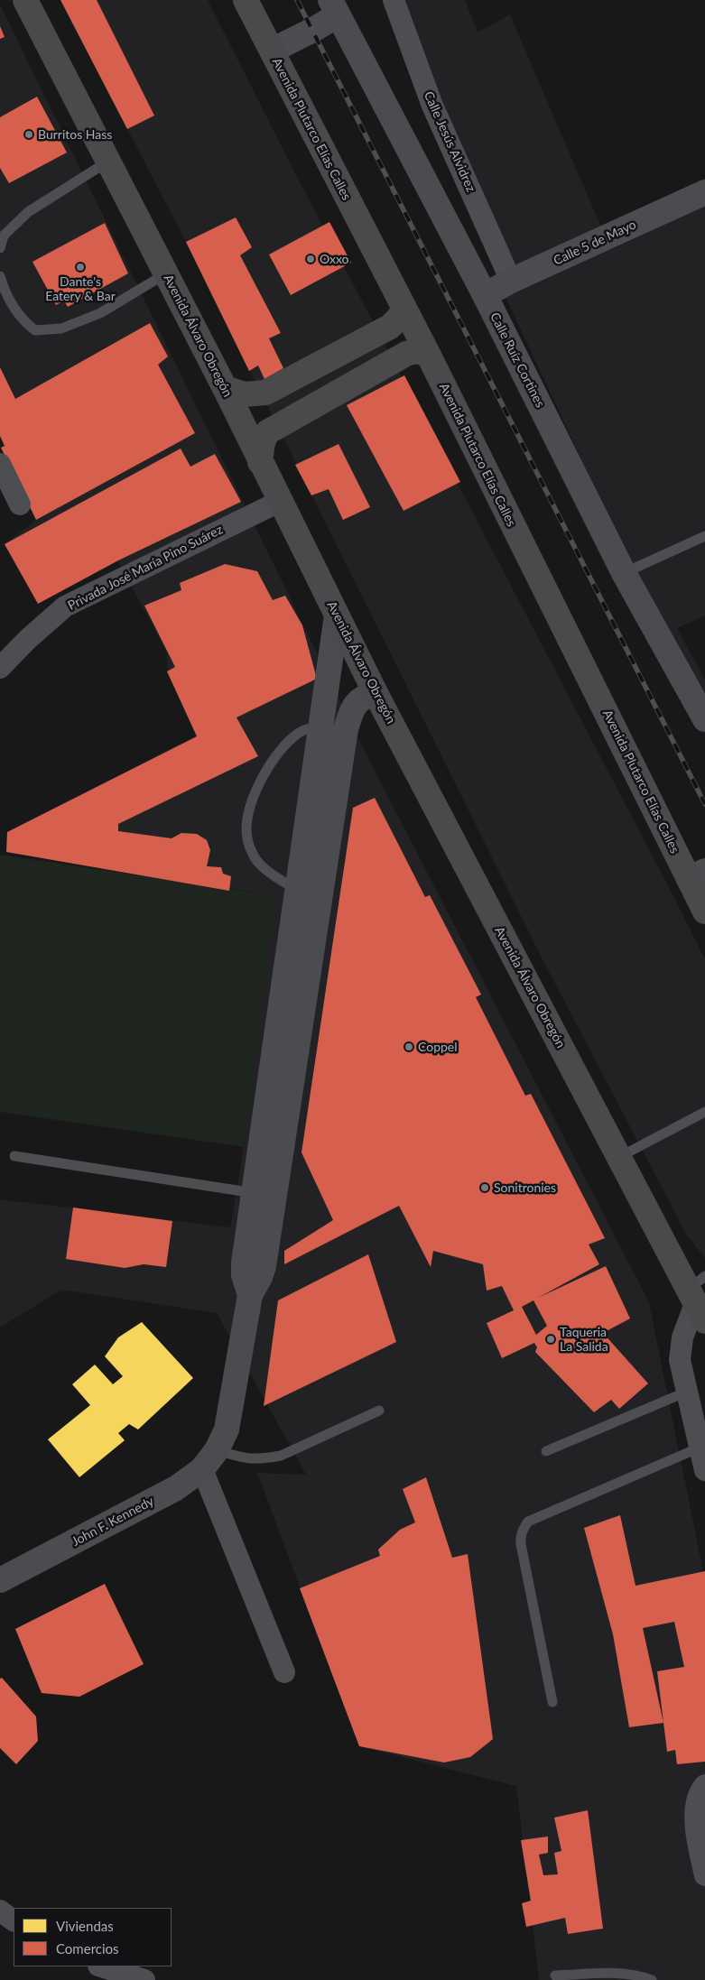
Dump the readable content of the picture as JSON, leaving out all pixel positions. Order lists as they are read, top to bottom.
{
  "streets": {
    "highway": ["Avenida Plutarco Elías Calles", "Avenida Álvaro Obregón"],
    "street": [
      "Calle Jesús Alvidrez",
      "Calle 5 de Mayo",
      "Calle Ruíz Cortines",
      "Privada José María Pino Suárez",
      "John F. Kennedy"
    ]
  },
  "crossings": [
    ["Calle Jesús Alvidrez", "Calle 5 de Mayo"],
    ["Calle 5 de Mayo", "Calle Ruíz Cortines"],
    ["Avenida Álvaro Obregón", "Privada José María Pino Suárez"]
  ],
  "places": [
    "Burritos Hass",
    "Oxxo",
    "Dante's Eatery & Bar",
    "Coppel",
    "Sonitronies",
    "Taqueria La Salida"
  ],
  "legend": ["Viviendas", "Comercios"]
}
